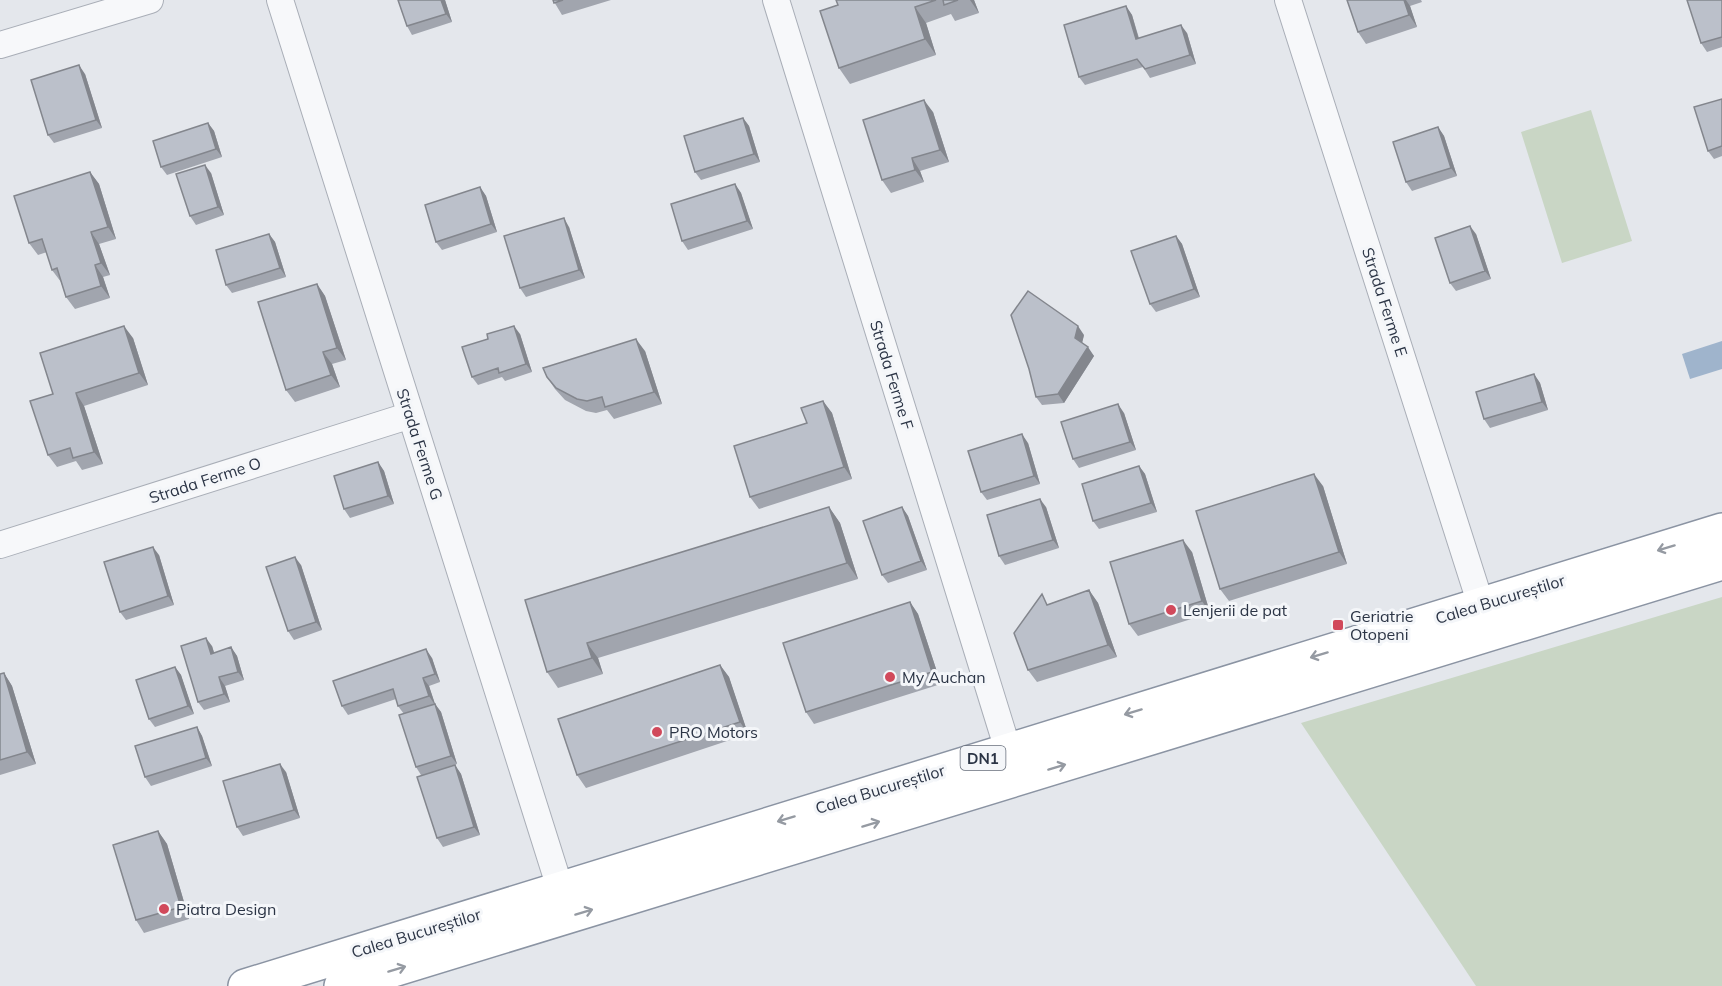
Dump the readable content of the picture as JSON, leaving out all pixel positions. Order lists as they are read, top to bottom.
{
  "streets": {
    "highway": ["Calea Bucureștilor", "DN1"],
    "street": [
      "Strada Ferme E",
      "Strada Ferme F",
      "Strada Ferme G",
      "Strada Ferme O"
    ]
  },
  "crossings": [
    ["Strada Ferme E", "Calea Bucureștilor"],
    ["Strada Ferme F", "Calea Bucureștilor"],
    ["Strada Ferme G", "Strada Ferme O"],
    ["Strada Ferme G", "Calea Bucureștilor"]
  ],
  "places": {
    "other": [
      "Lenjerii de pat",
      "My Auchan",
      "PRO Motors",
      "Piatra Design"
    ],
    "transit": ["Geriatrie Otopeni"]
  }
}
